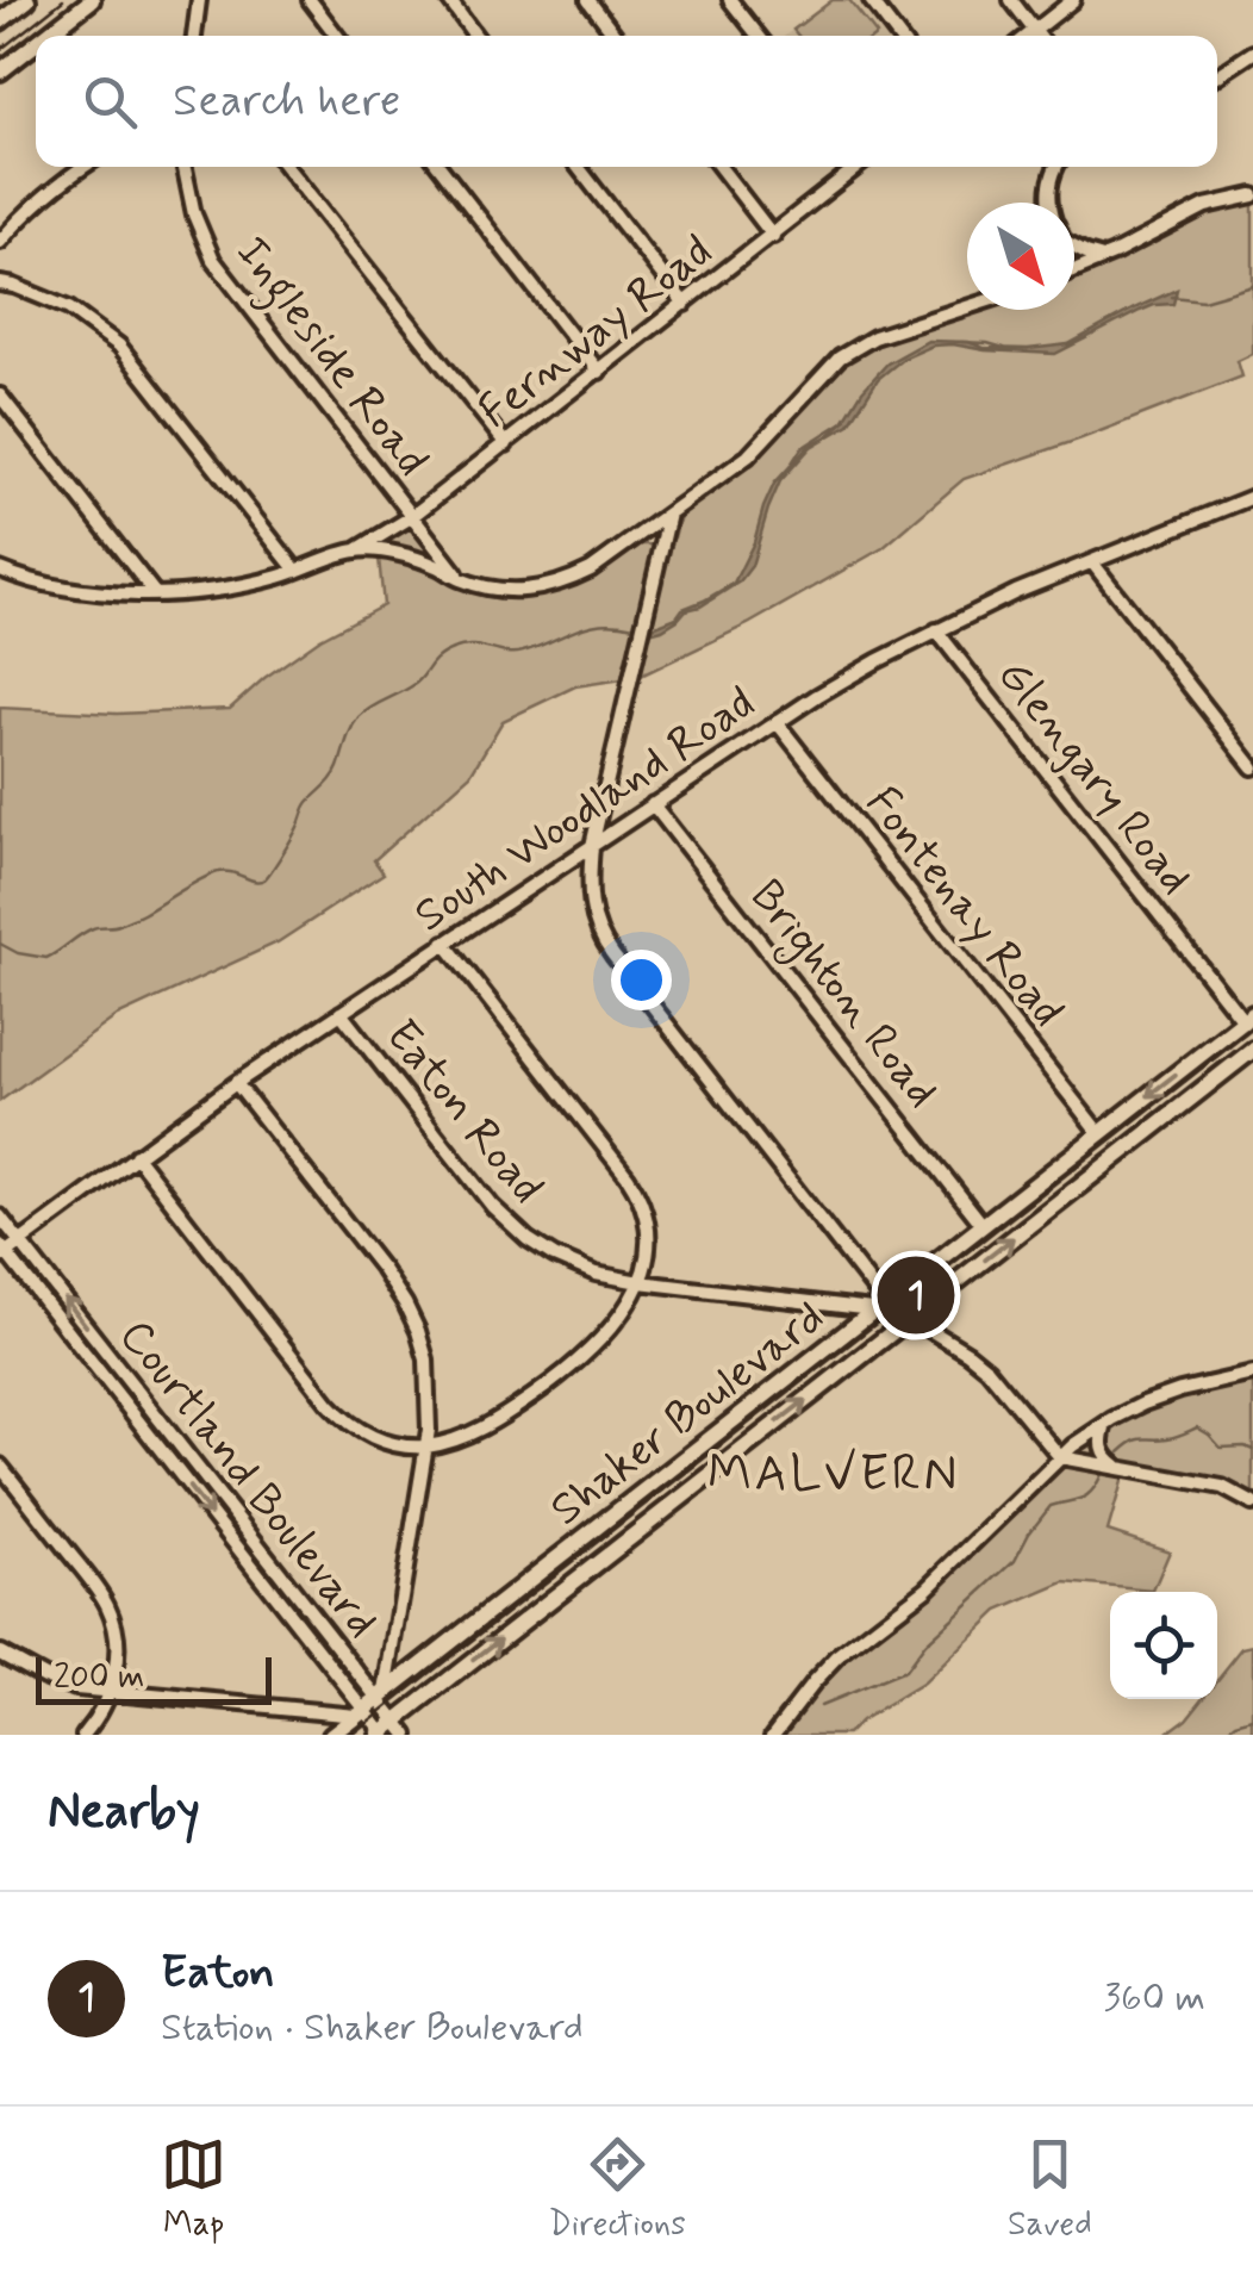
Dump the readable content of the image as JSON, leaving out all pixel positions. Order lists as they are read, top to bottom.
{
  "streets": {
    "main road": ["Shaker Boulevard"],
    "street": [
      "Fernway Road",
      "Ingleside Road",
      "Glengary Road",
      "South Woodland Road",
      "Fontenay Road",
      "Brighton Road",
      "Eaton Road",
      "Courtland Boulevard"
    ]
  },
  "crossings": [
    ["Fernway Road", "Ingleside Road"],
    ["Glengary Road", "South Woodland Road"],
    ["Glengary Road", "Shaker Boulevard"],
    ["South Woodland Road", "Fontenay Road"],
    ["South Woodland Road", "Brighton Road"],
    ["South Woodland Road", "Eaton Road"],
    ["South Woodland Road", "Courtland Boulevard"],
    ["Fontenay Road", "Shaker Boulevard"],
    ["Brighton Road", "Shaker Boulevard"],
    ["Eaton Road", "Shaker Boulevard"],
    ["Shaker Boulevard", "Courtland Boulevard"]
  ],
  "districts": ["MALVERN"],
  "scale_bar": "200 m",
  "north": "bottom right",
  "page": {
    "search": "Search here",
    "pins": "1",
    "scale": "200 m",
    "heading": "Nearby",
    "list": [
      {
        "mark": "1",
        "name": "Eaton",
        "note": "Station · Shaker Boulevard",
        "value": "360 m"
      }
    ],
    "nav": ["Map", "Directions", "Saved"]
  }
}
